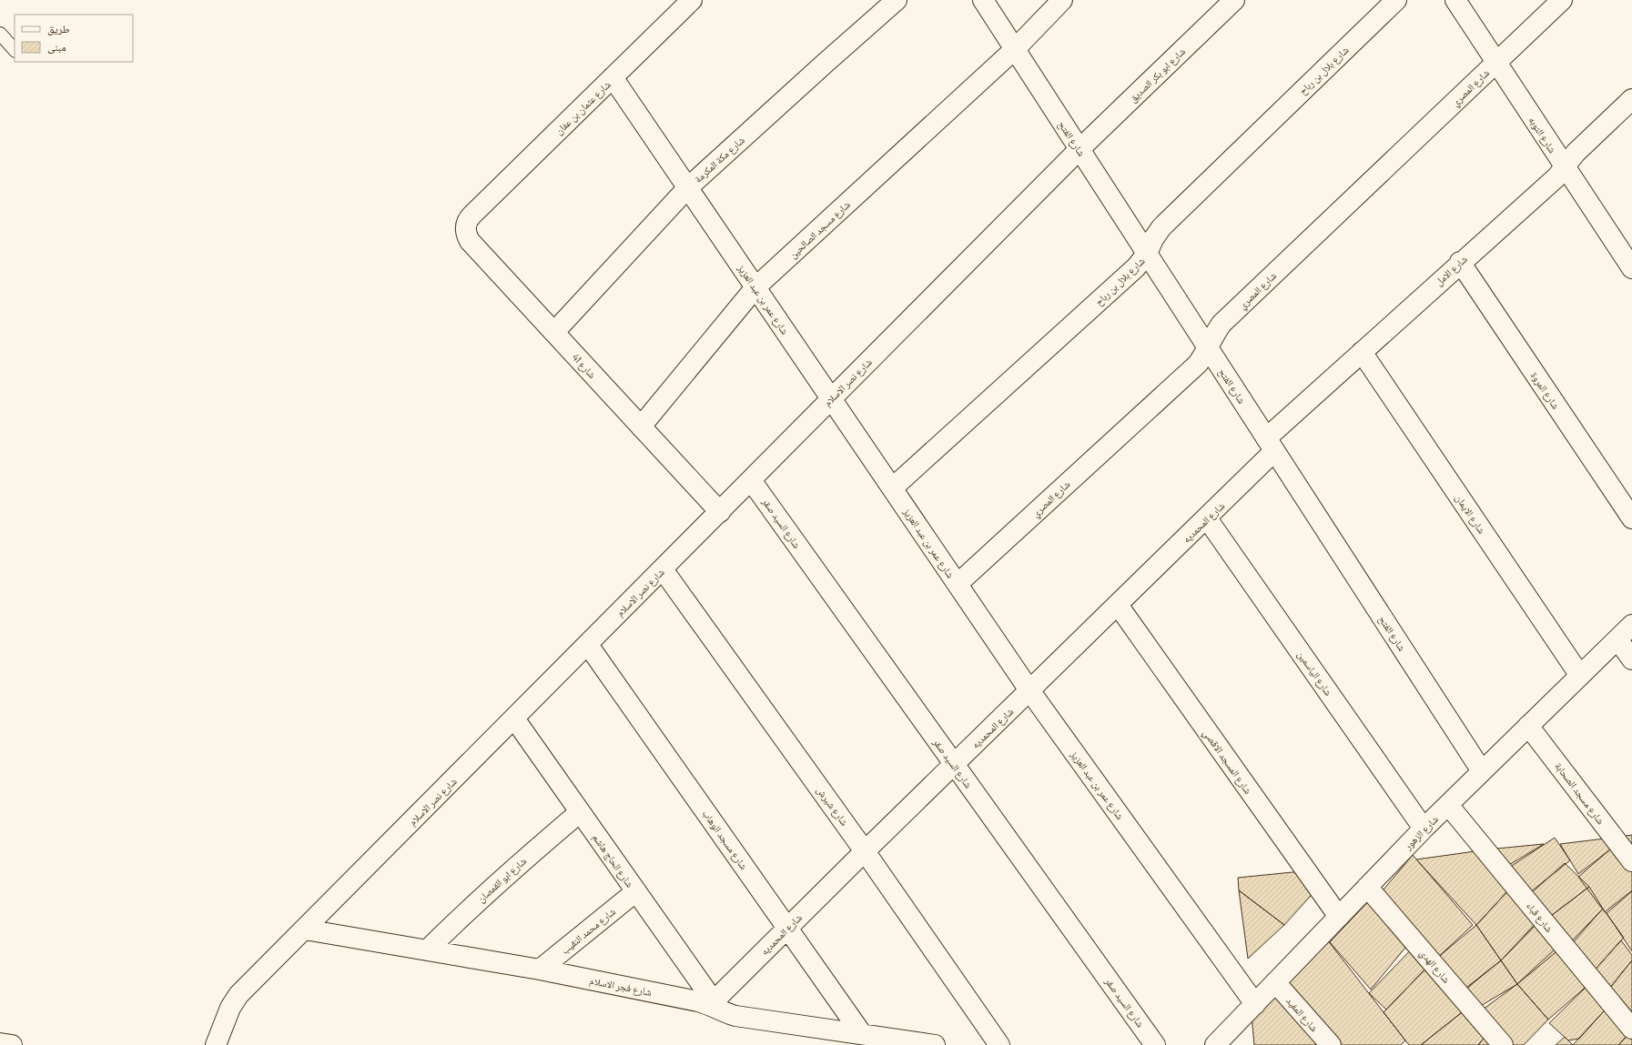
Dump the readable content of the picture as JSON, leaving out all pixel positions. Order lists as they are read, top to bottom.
{
  "streets": {
    "street": [
      "شارع بلال بن رباح",
      "شارع ابو بكر الصديق",
      "شارع المصري",
      "شارع عثمان بن عفان",
      "شارع التوبه",
      "شارع الفتح",
      "شارع مكة المكرمة",
      "شارع مسجد الصالحين",
      "شارع الامل",
      "شارع عمر بن عبد العزيز",
      "شارع 41",
      "شارع نصر الاسلام",
      "شارع المروة",
      "شارع الايمان",
      "شارع المحمديه",
      "شارع السيد صقر",
      "شارع الياسمين",
      "شارع المسجد الاقصي",
      "شارع مسجد الصحابة",
      "شارع شيرش",
      "شارع الزهور",
      "شارع مسجد الوهاب",
      "شارع الحاج هاشم",
      "شارع ابو القمصان",
      "شارع قباء",
      "شارع محمد النقيب",
      "شارع الهدي",
      "شارع فجر الاسلام",
      "شارع المفيد"
    ]
  },
  "crossings": [
    ["شارع بلال بن رباح", "شارع الفتح"],
    ["شارع بلال بن رباح", "شارع عمر بن عبد العزيز"],
    ["شارع ابو بكر الصديق", "شارع الفتح"],
    ["شارع ابو بكر الصديق", "شارع نصر الاسلام"],
    ["شارع المصري", "شارع التوبه"],
    ["شارع المصري", "شارع الفتح"],
    ["شارع المصري", "شارع عمر بن عبد العزيز"],
    ["شارع عثمان بن عفان", "شارع عمر بن عبد العزيز"],
    ["شارع عثمان بن عفان", "شارع 41"],
    ["شارع التوبه", "شارع الامل"],
    ["شارع الفتح", "شارع مسجد الصالحين"],
    ["شارع الفتح", "شارع الامل"],
    ["شارع الفتح", "شارع نصر الاسلام"],
    ["شارع الفتح", "شارع المحمديه"],
    ["شارع الفتح", "شارع الزهور"],
    ["شارع مكة المكرمة", "شارع عمر بن عبد العزيز"],
    ["شارع مكة المكرمة", "شارع 41"],
    ["شارع مسجد الصالحين", "شارع عمر بن عبد العزيز"],
    ["شارع مسجد الصالحين", "شارع 41"],
    ["شارع الامل", "شارع المروة"],
    ["شارع الامل", "شارع الايمان"],
    ["شارع الامل", "شارع المحمديه"],
    ["شارع عمر بن عبد العزيز", "شارع نصر الاسلام"],
    ["شارع عمر بن عبد العزيز", "شارع المحمديه"],
    ["شارع عمر بن عبد العزيز", "شارع الزهور"],
    ["شارع 41", "شارع نصر الاسلام"],
    ["شارع نصر الاسلام", "شارع السيد صقر"],
    ["شارع نصر الاسلام", "شارع شيرش"],
    ["شارع نصر الاسلام", "شارع مسجد الوهاب"],
    ["شارع نصر الاسلام", "شارع الحاج هاشم"],
    ["شارع نصر الاسلام", "شارع فجر الاسلام"],
    ["شارع الايمان", "شارع الزهور"],
    ["شارع المحمديه", "شارع السيد صقر"],
    ["شارع المحمديه", "شارع الياسمين"],
    ["شارع المحمديه", "شارع المسجد الاقصي"],
    ["شارع المحمديه", "شارع شيرش"],
    ["شارع المحمديه", "شارع مسجد الوهاب"],
    ["شارع المحمديه", "شارع الحاج هاشم"],
    ["شارع المحمديه", "شارع فجر الاسلام"],
    ["شارع الياسمين", "شارع الزهور"],
    ["شارع المسجد الاقصي", "شارع الزهور"],
    ["شارع مسجد الصحابة", "شارع الزهور"],
    ["شارع الزهور", "شارع قباء"],
    ["شارع الزهور", "شارع الهدي"],
    ["شارع الزهور", "شارع المفيد"],
    ["شارع مسجد الوهاب", "شارع فجر الاسلام"],
    ["شارع الحاج هاشم", "شارع ابو القمصان"],
    ["شارع الحاج هاشم", "شارع محمد النقيب"],
    ["شارع الحاج هاشم", "شارع فجر الاسلام"],
    ["شارع ابو القمصان", "شارع فجر الاسلام"],
    ["شارع محمد النقيب", "شارع فجر الاسلام"]
  ],
  "legend": ["طريق", "مبنى"]
}
